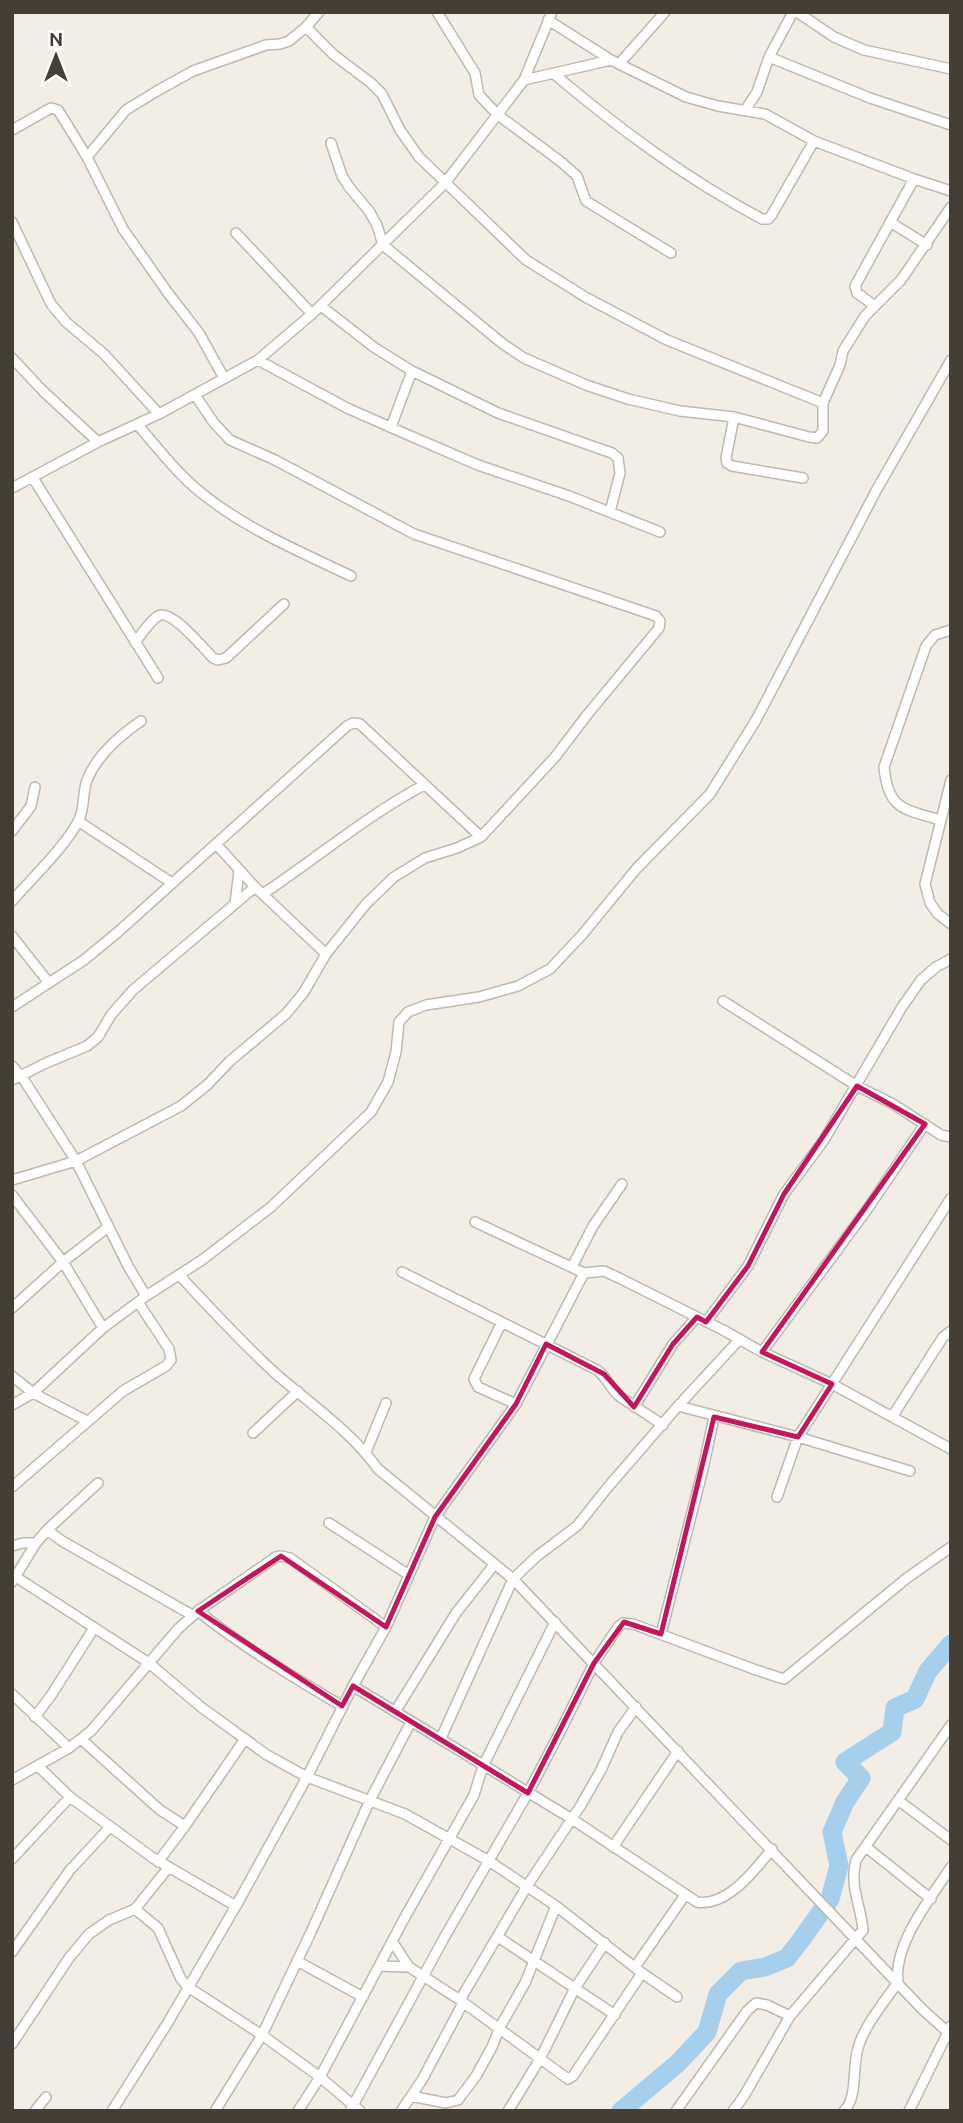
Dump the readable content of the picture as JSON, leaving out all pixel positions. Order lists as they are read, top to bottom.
{
  "north": "top"
}
